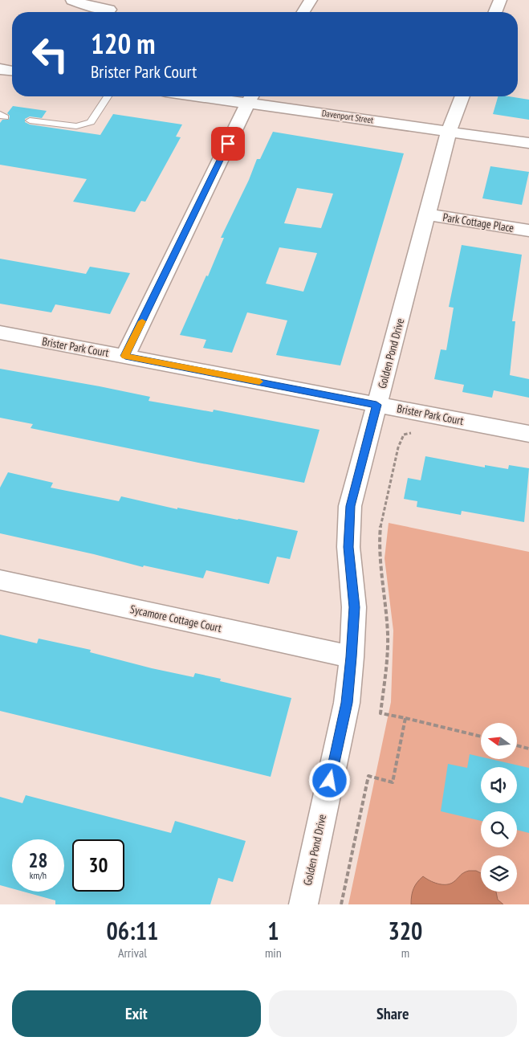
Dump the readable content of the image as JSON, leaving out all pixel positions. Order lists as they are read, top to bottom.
{
  "streets": {
    "street": [
      "Davenport Street",
      "Park Cottage Place",
      "Brister Park Court",
      "Golden Pond Drive",
      "Sycamore Cottage Court"
    ]
  },
  "crossings": [
    ["Davenport Street", "Golden Pond Drive"],
    ["Park Cottage Place", "Golden Pond Drive"],
    ["Brister Park Court", "Golden Pond Drive"],
    ["Golden Pond Drive", "Sycamore Cottage Court"]
  ],
  "north": "left",
  "page": {
    "turn": ["120 m", "Brister Park Court"],
    "speed": "28 km/h",
    "limit": "30",
    "eta": [
      "06:11",
      "Arrival",
      "1",
      "min",
      "320",
      "m"
    ],
    "buttons": ["Exit", "Share"]
  }
}
